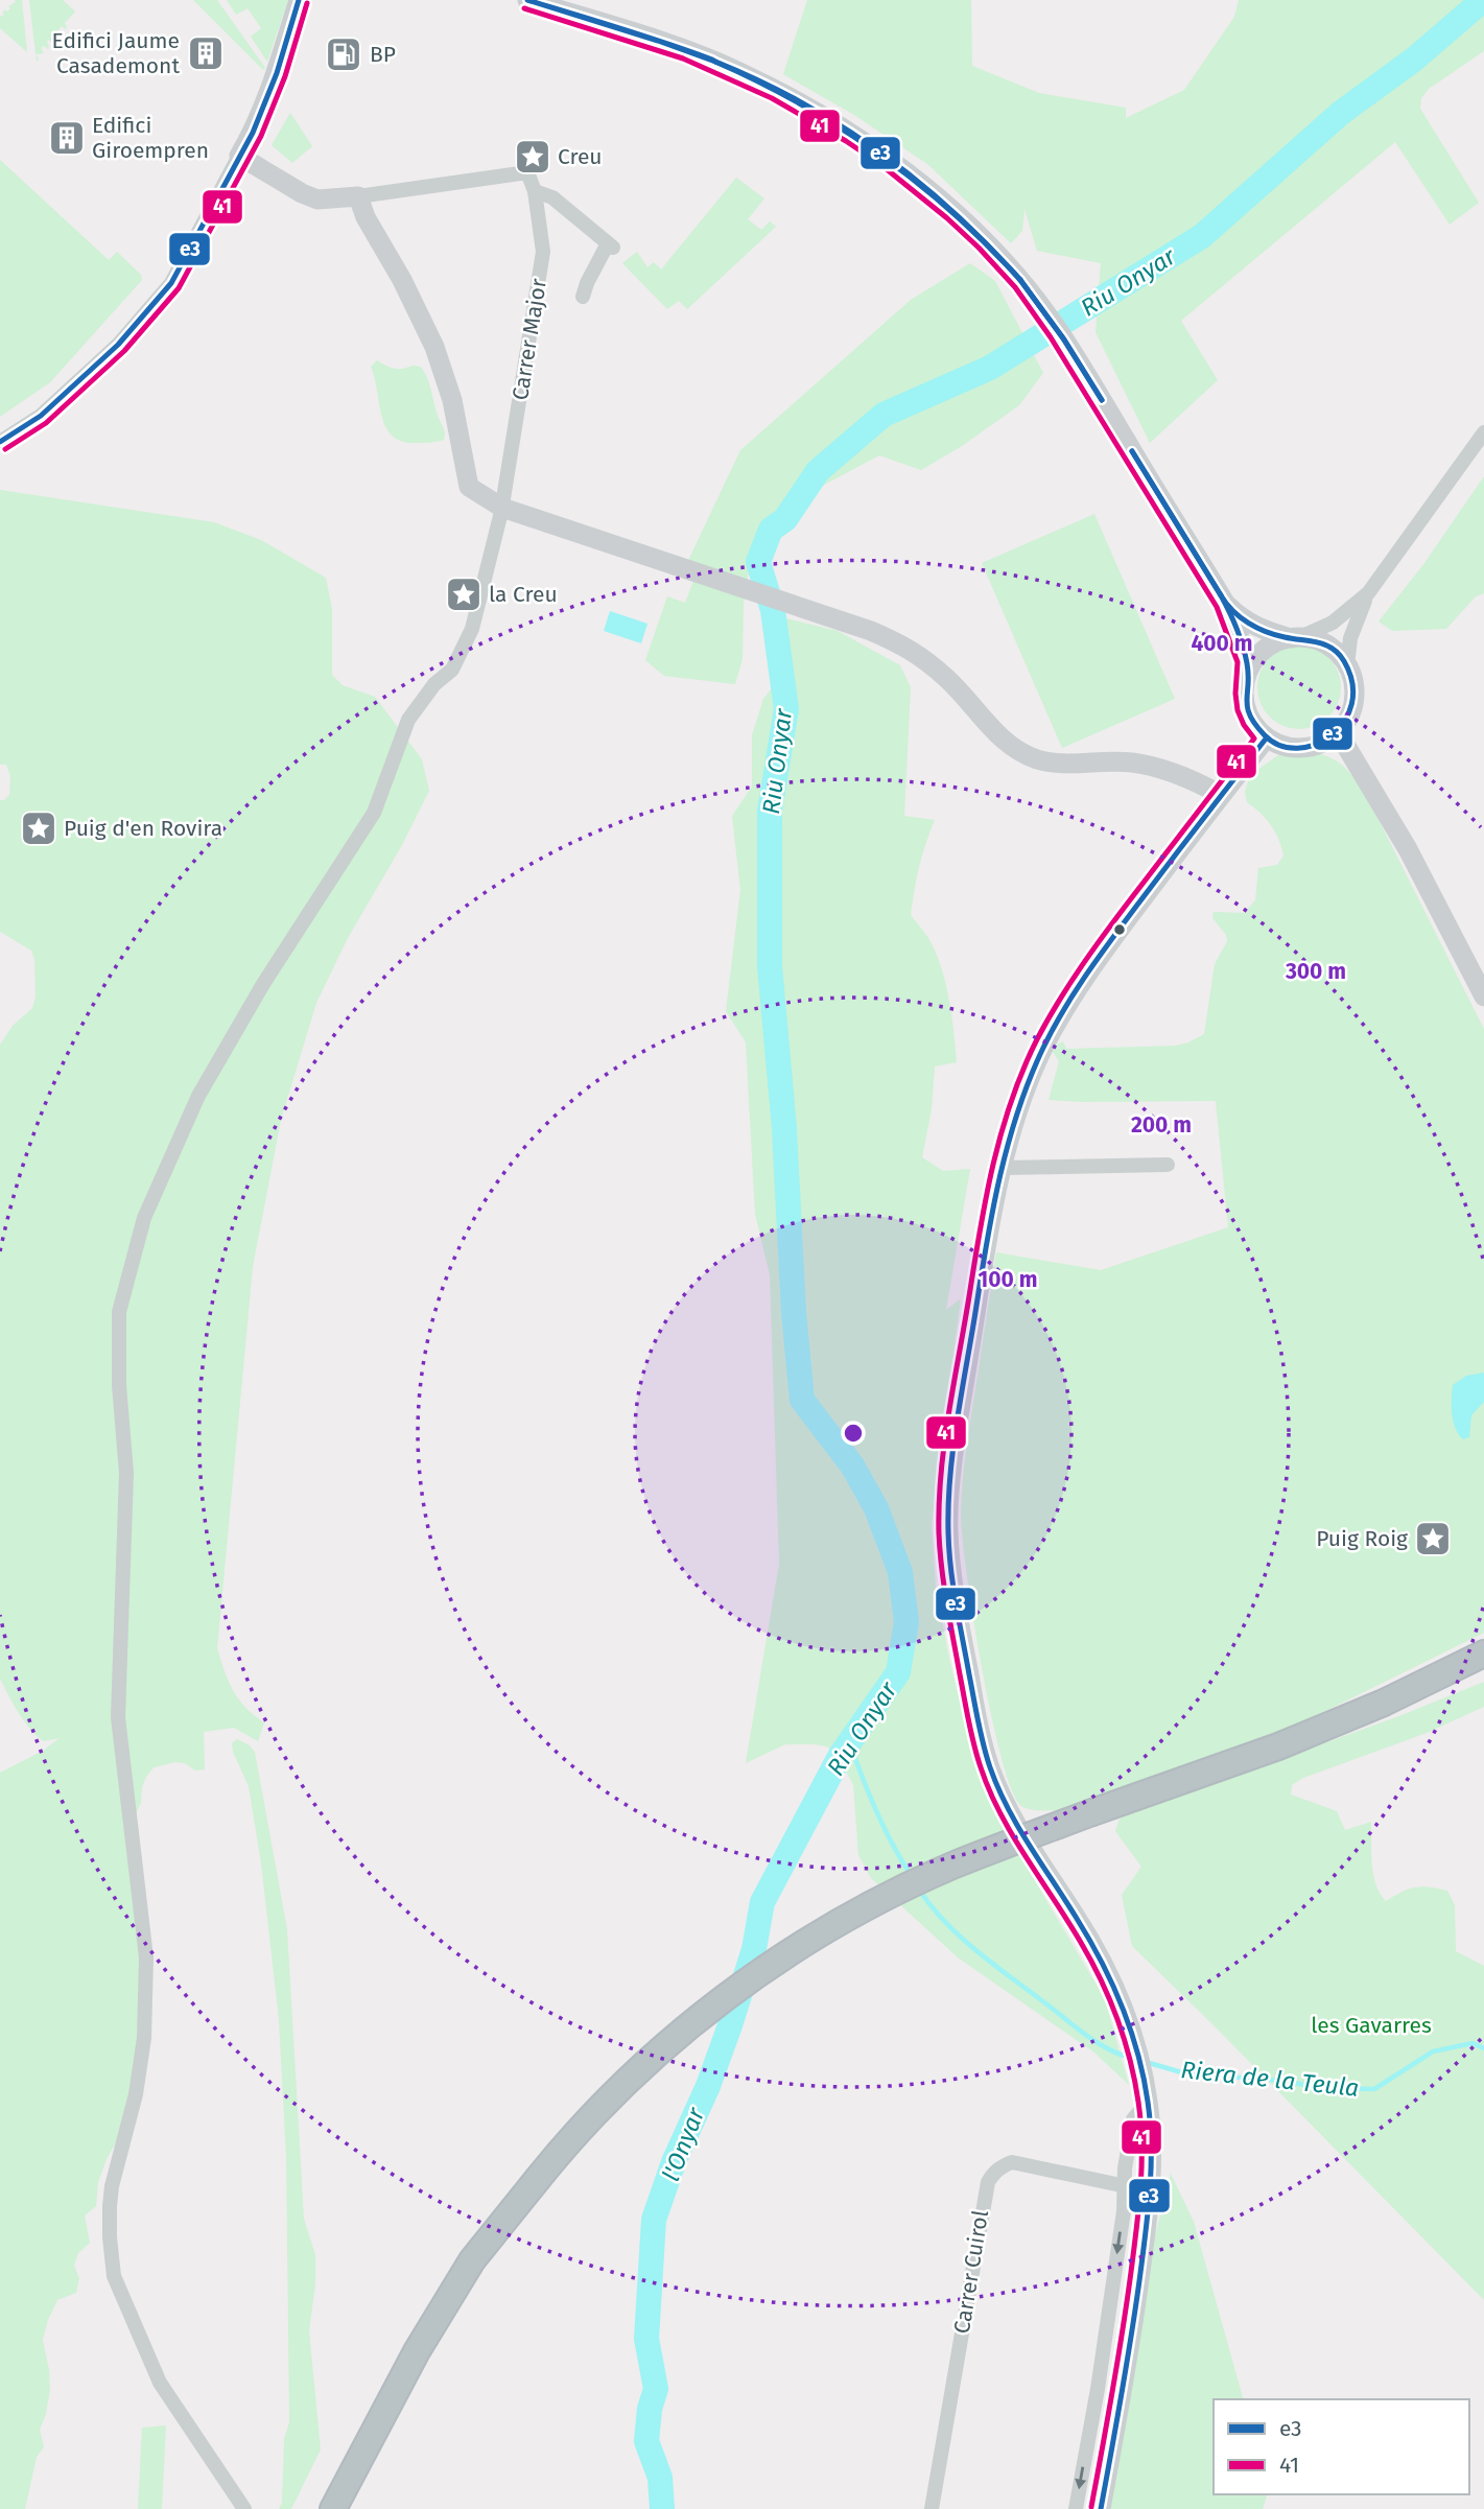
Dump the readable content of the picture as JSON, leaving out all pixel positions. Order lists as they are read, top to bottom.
{
  "streets": {
    "street": ["Carrer Major", "Carrer Cuirol"]
  },
  "water": ["Riu Onyar", "Riera de la Teula", "l'Onyar"],
  "parks": ["les Gavarres"],
  "places": {
    "building": ["Edifici Jaume Casademont", "Edifici Giroempren"],
    "fuel station": ["BP"],
    "place": [
      "Creu",
      "la Creu",
      "Puig d'en Rovira",
      "Puig Roig"
    ]
  },
  "lines": ["transit line e3", "transit line 41"],
  "legend": ["e3", "41"],
  "rings": [
    "400 m",
    "300 m",
    "200 m",
    "100 m"
  ]
}
